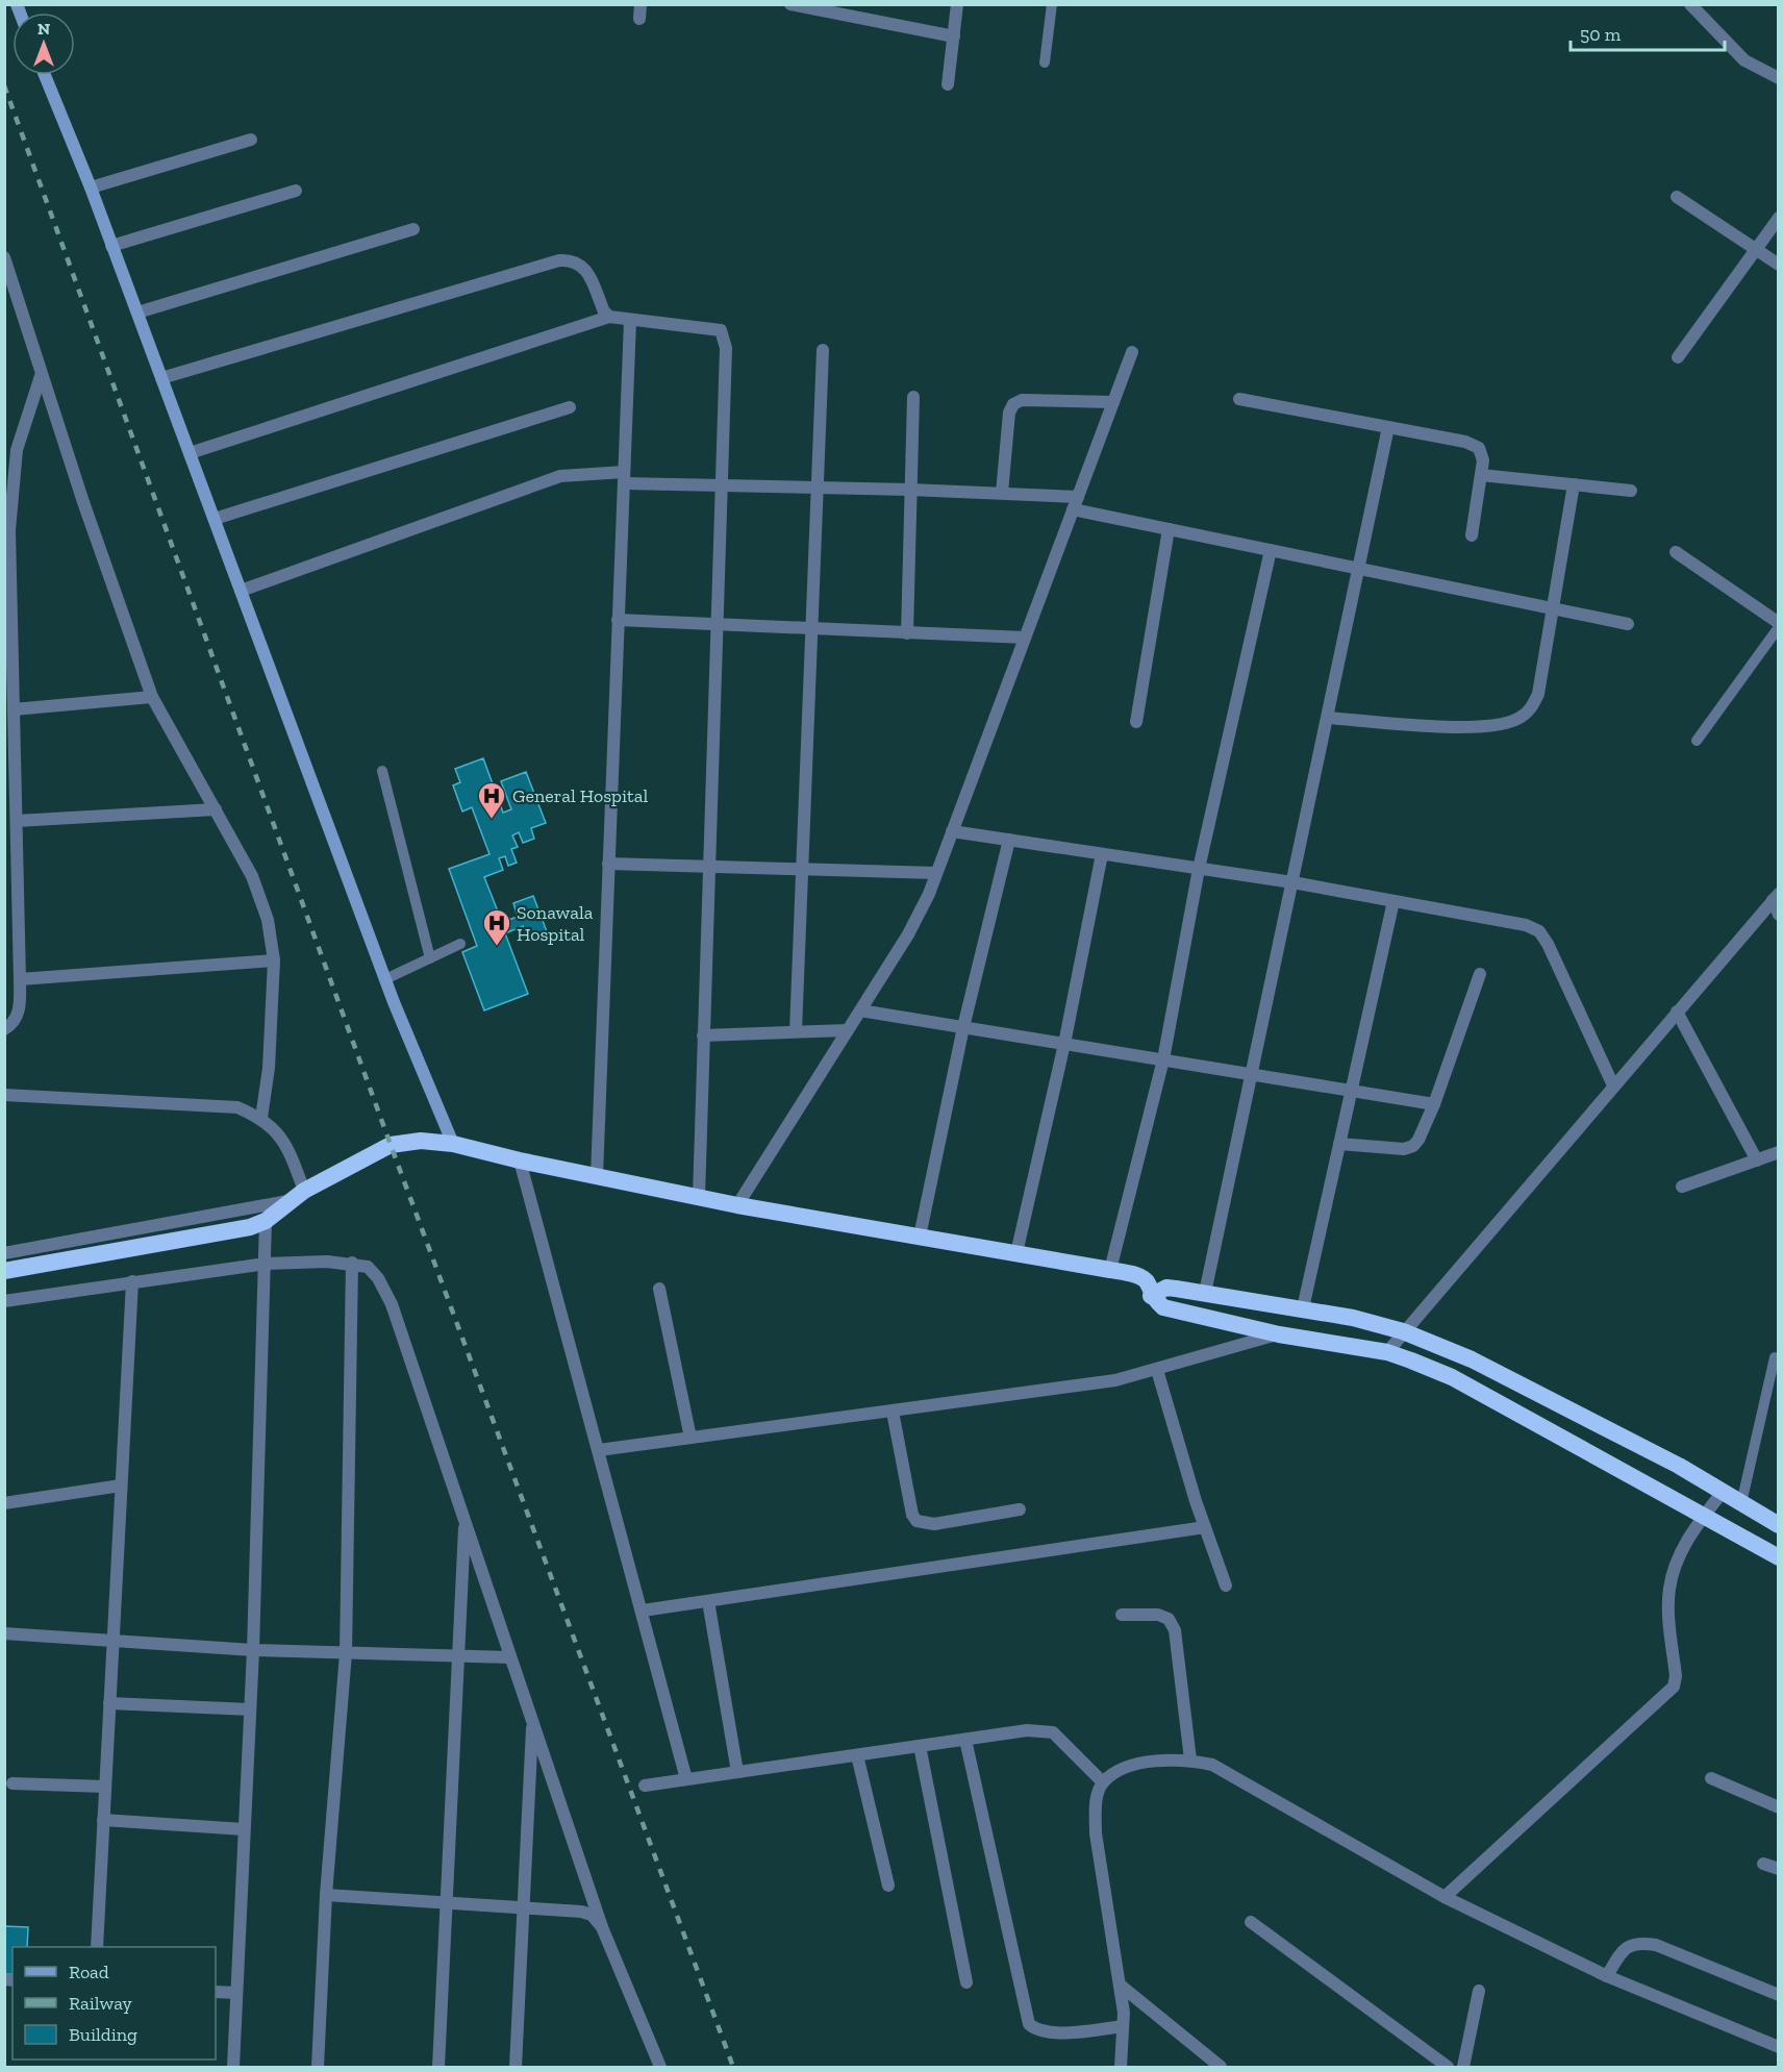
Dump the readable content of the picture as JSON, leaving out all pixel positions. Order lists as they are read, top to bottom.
{
  "places": {
    "hospital": ["General Hospital", "Sonawala Hospital"]
  },
  "legend": ["Road", "Railway", "Building"],
  "scale_bar": "50 m",
  "north": "top"
}
